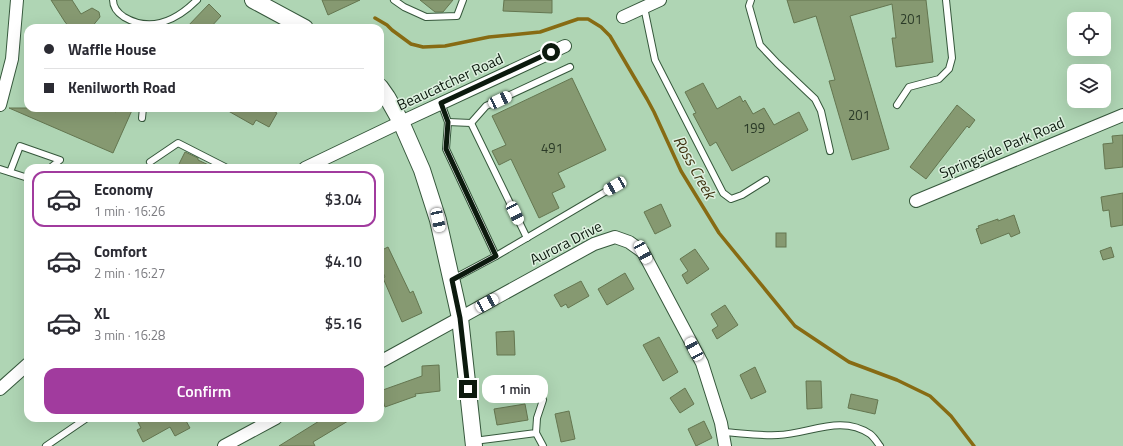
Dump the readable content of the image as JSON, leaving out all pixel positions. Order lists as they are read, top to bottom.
{
  "streets": {
    "street": ["Beaucatcher Road", "Springside Park Road", "Aurora Drive"]
  },
  "water": ["Ross Creek"],
  "house_numbers": [
    "201",
    "201",
    "199",
    "491"
  ],
  "page": {
    "banner": ["Waffle House", "Kenilworth Road"],
    "list": [
      {
        "name": "Economy",
        "note": "1 min · 16:26",
        "value": "$3.04"
      },
      {
        "name": "Comfort",
        "note": "2 min · 16:27",
        "value": "$4.10"
      },
      {
        "name": "XL",
        "note": "3 min · 16:28",
        "value": "$5.16"
      }
    ],
    "buttons": "Confirm",
    "bubble": "1 min"
  }
}
